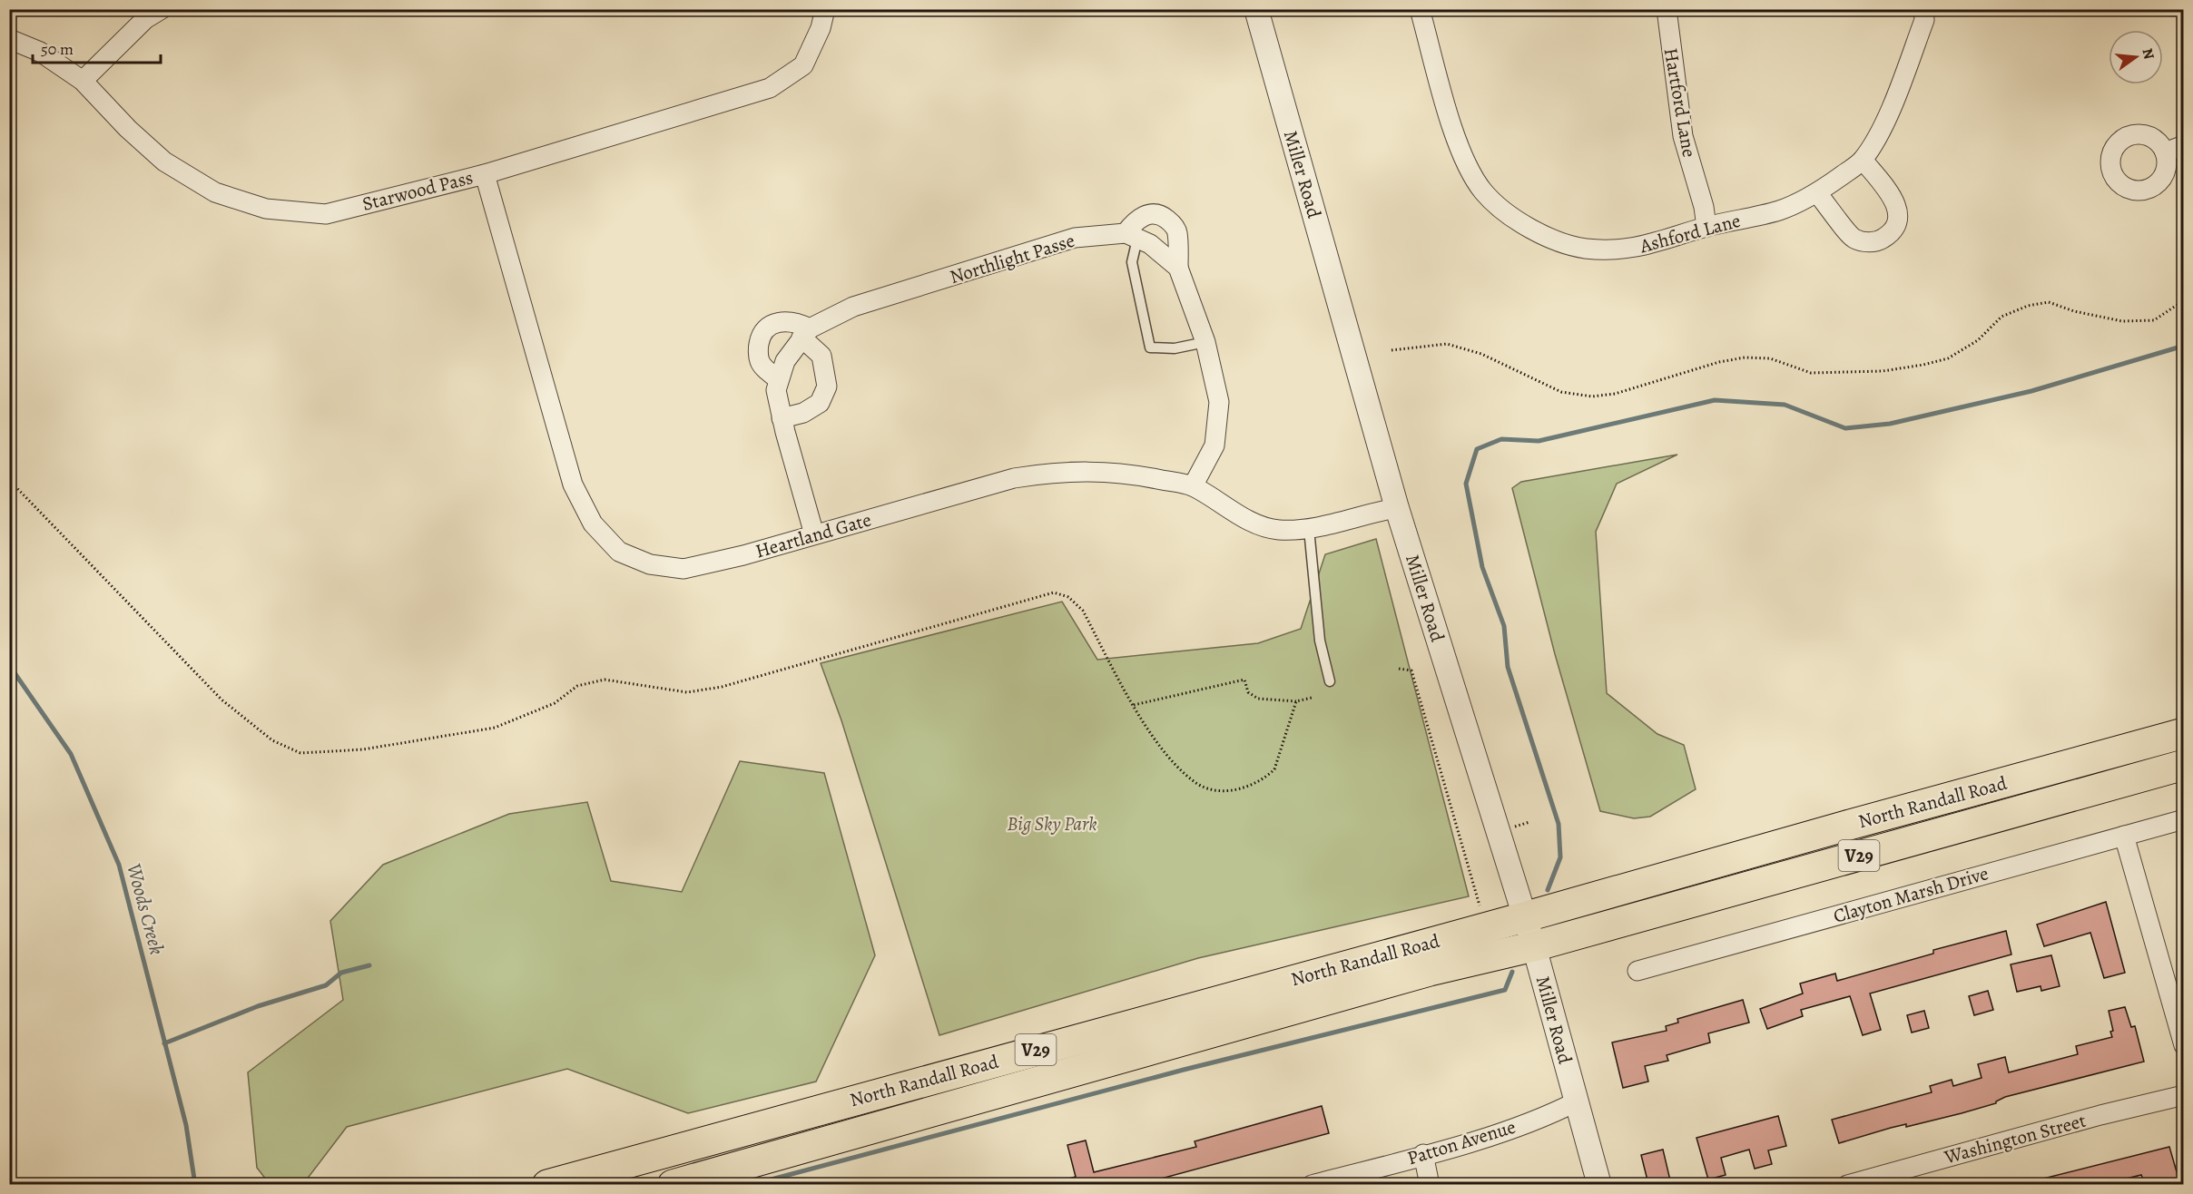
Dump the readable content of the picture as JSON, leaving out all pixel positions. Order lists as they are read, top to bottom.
{
  "streets": {
    "main road": ["North Randall Road", "V29"],
    "street": [
      "Hartford Lane",
      "Miller Road",
      "Starwood Pass",
      "Ashford Lane",
      "Northlight Passe",
      "Heartland Gate",
      "Clayton Marsh Drive",
      "Washington Street",
      "Patton Avenue"
    ]
  },
  "crossings": [
    ["Hartford Lane", "Ashford Lane"],
    ["Miller Road", "Heartland Gate"],
    ["Miller Road", "North Randall Road"],
    ["Miller Road", "Patton Avenue"],
    ["Starwood Pass", "Heartland Gate"],
    ["Northlight Passe", "Heartland Gate"]
  ],
  "water": ["Woods Creek"],
  "parks": ["Big Sky Park"],
  "scale_bar": "50 m",
  "north": "right"
}
